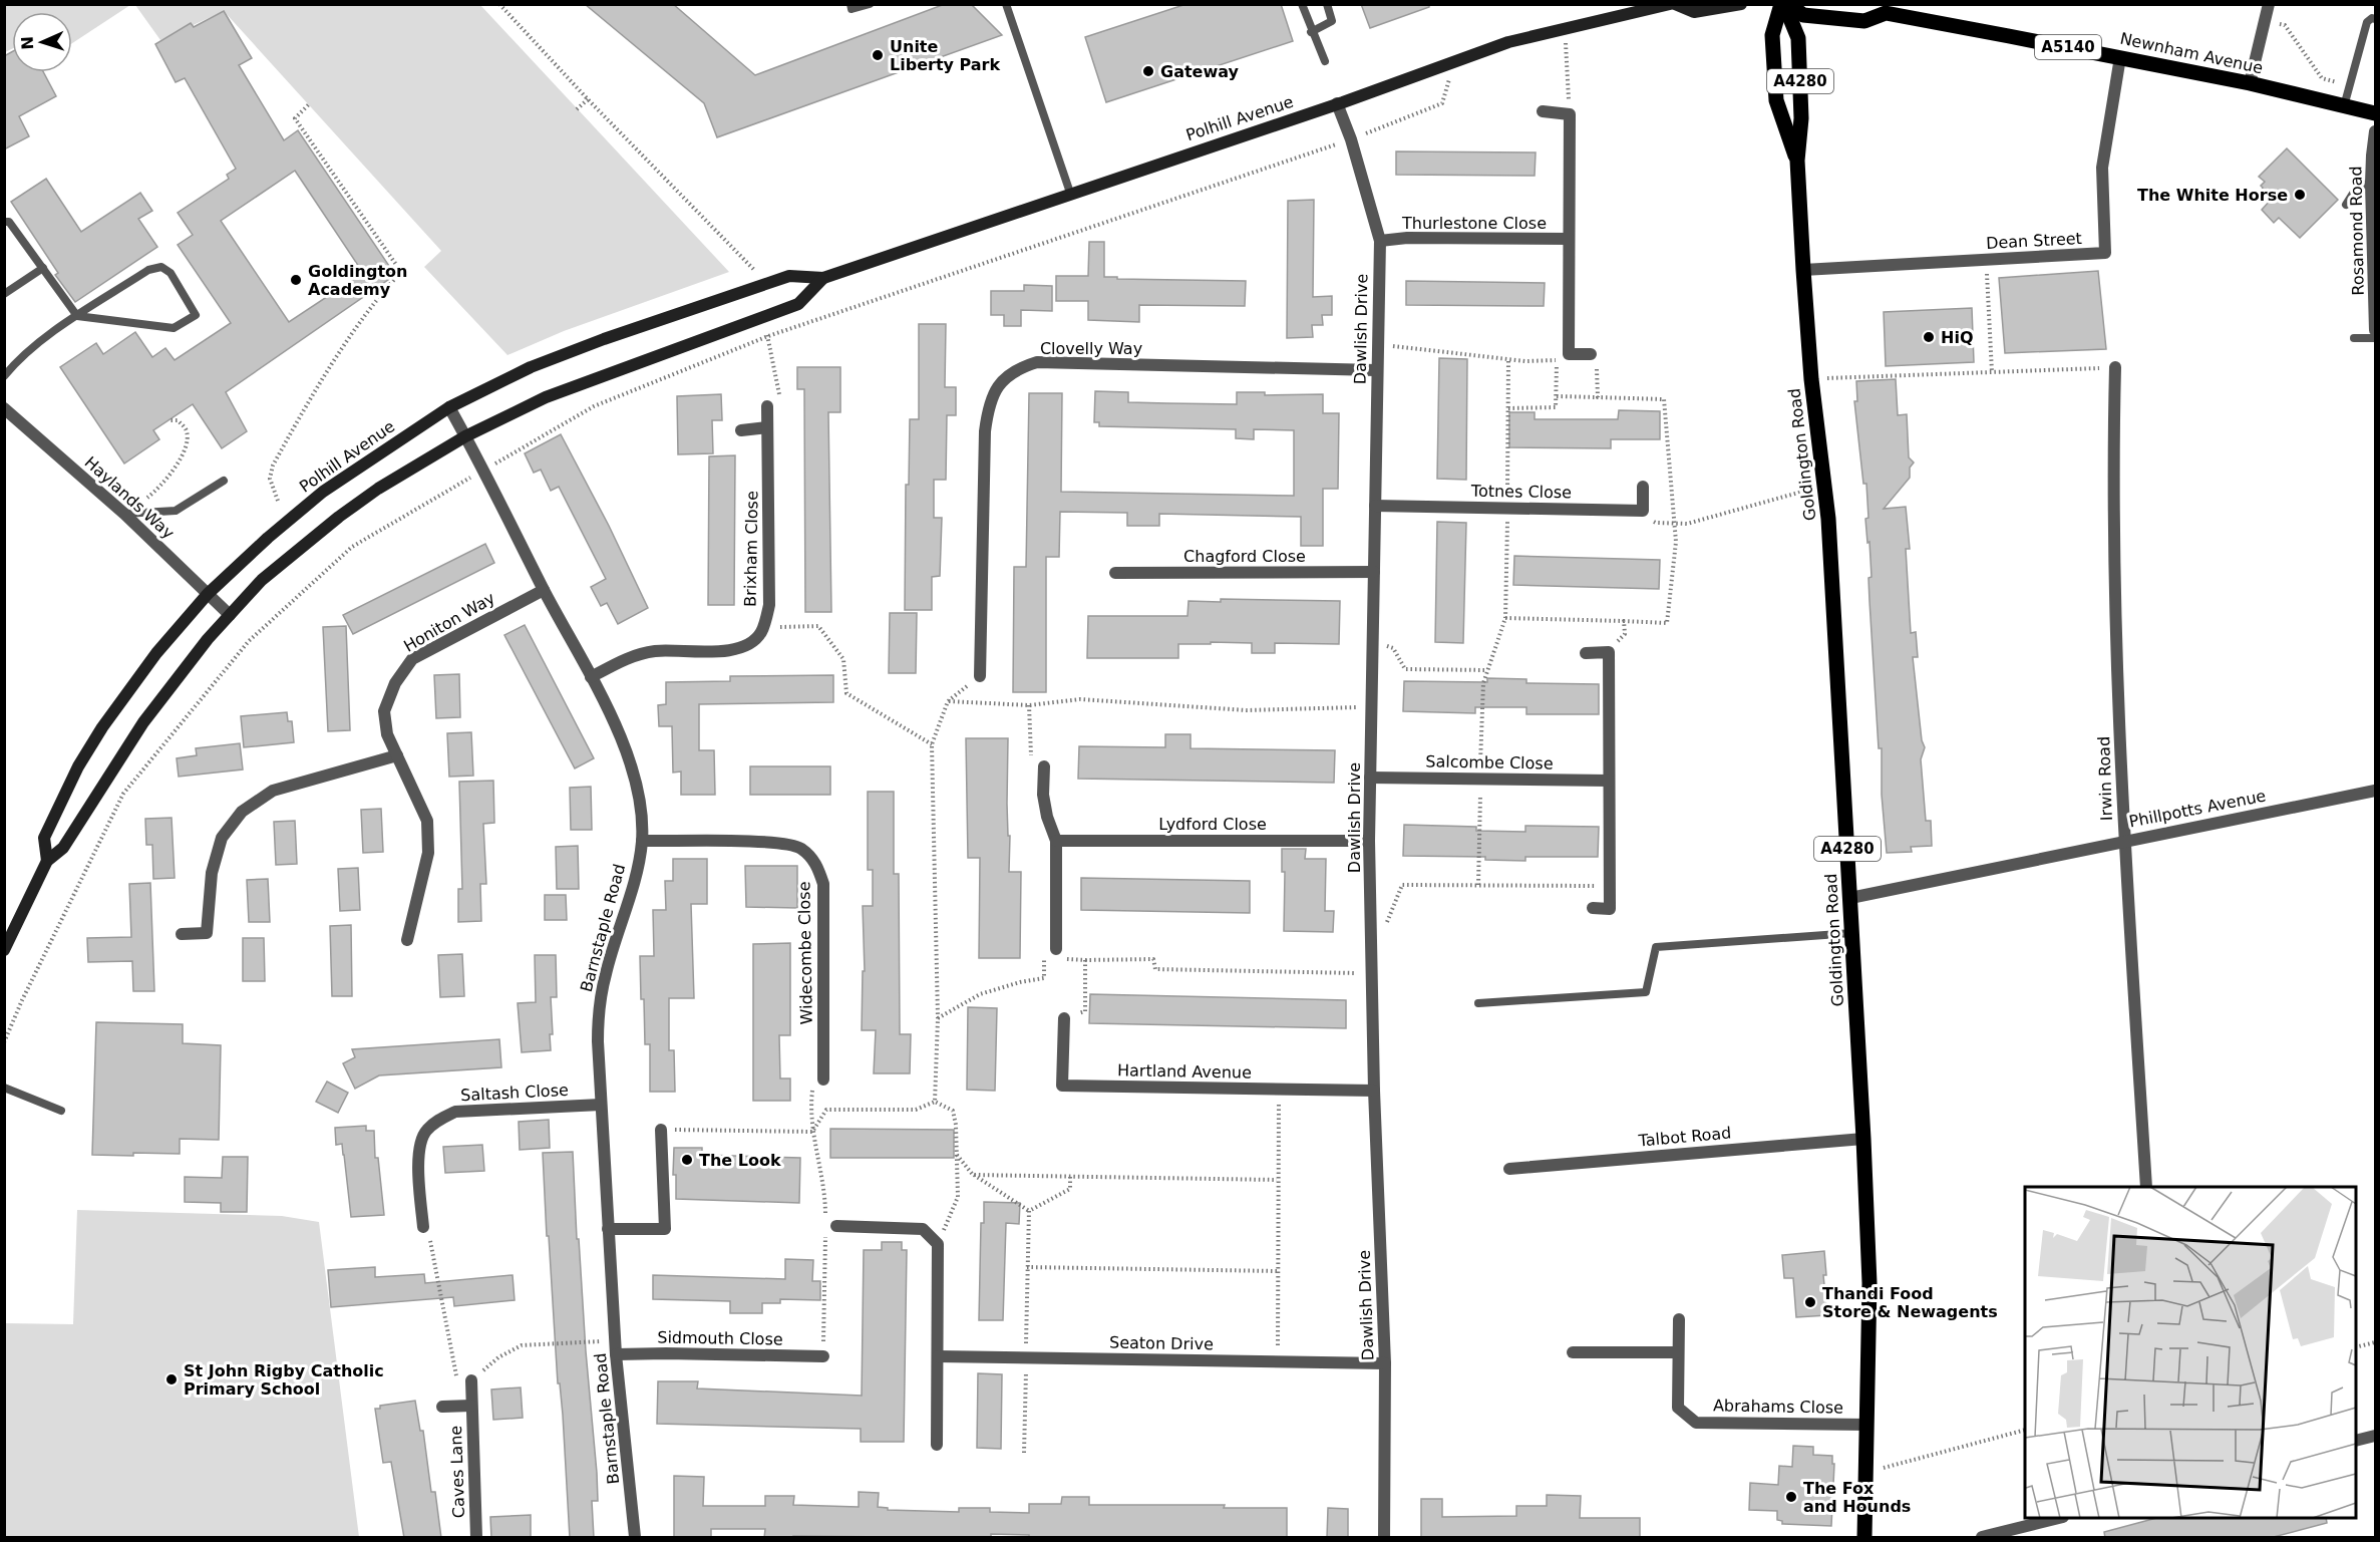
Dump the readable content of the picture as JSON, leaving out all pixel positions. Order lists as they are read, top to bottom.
{
  "streets": {
    "main road": [
      "A5140",
      "Newnham Avenue",
      "A4280",
      "Goldington Road"
    ],
    "street": [
      "Polhill Avenue",
      "Thurlestone Close",
      "Rosamond Road",
      "Dean Street",
      "Dawlish Drive",
      "Clovelly Way",
      "Totnes Close",
      "Haylands Way",
      "Brixham Close",
      "Chagford Close",
      "Honiton Way",
      "Salcombe Close",
      "Irwin Road",
      "Phillpotts Avenue",
      "Lydford Close",
      "Barnstaple Road",
      "Widecombe Close",
      "Hartland Avenue",
      "Saltash Close",
      "Talbot Road",
      "Sidmouth Close",
      "Seaton Drive",
      "Abrahams Close",
      "Caves Lane"
    ]
  },
  "crossings": [
    ["Newnham Avenue", "Dean Street"],
    ["Newnham Avenue", "Goldington Road"],
    ["Polhill Avenue", "Dawlish Drive"],
    ["Polhill Avenue", "Haylands Way"],
    ["Polhill Avenue", "Barnstaple Road"],
    ["Thurlestone Close", "Dawlish Drive"],
    ["Dean Street", "Goldington Road"],
    ["Dawlish Drive", "Clovelly Way"],
    ["Dawlish Drive", "Totnes Close"],
    ["Dawlish Drive", "Chagford Close"],
    ["Dawlish Drive", "Salcombe Close"],
    ["Dawlish Drive", "Lydford Close"],
    ["Dawlish Drive", "Hartland Avenue"],
    ["Dawlish Drive", "Seaton Drive"],
    ["Goldington Road", "Phillpotts Avenue"],
    ["Goldington Road", "Talbot Road"],
    ["Goldington Road", "Abrahams Close"],
    ["Brixham Close", "Barnstaple Road"],
    ["Honiton Way", "Barnstaple Road"],
    ["Irwin Road", "Phillpotts Avenue"],
    ["Barnstaple Road", "Widecombe Close"],
    ["Barnstaple Road", "Saltash Close"],
    ["Barnstaple Road", "Sidmouth Close"]
  ],
  "places": [
    "Unite Liberty Park",
    "Gateway",
    "The White Horse",
    "Goldington Academy",
    "HiQ",
    "The Look",
    "Thandi Food Store & Newagents",
    "St John Rigby Catholic Primary School",
    "The Fox and Hounds"
  ],
  "north": "left"
}
